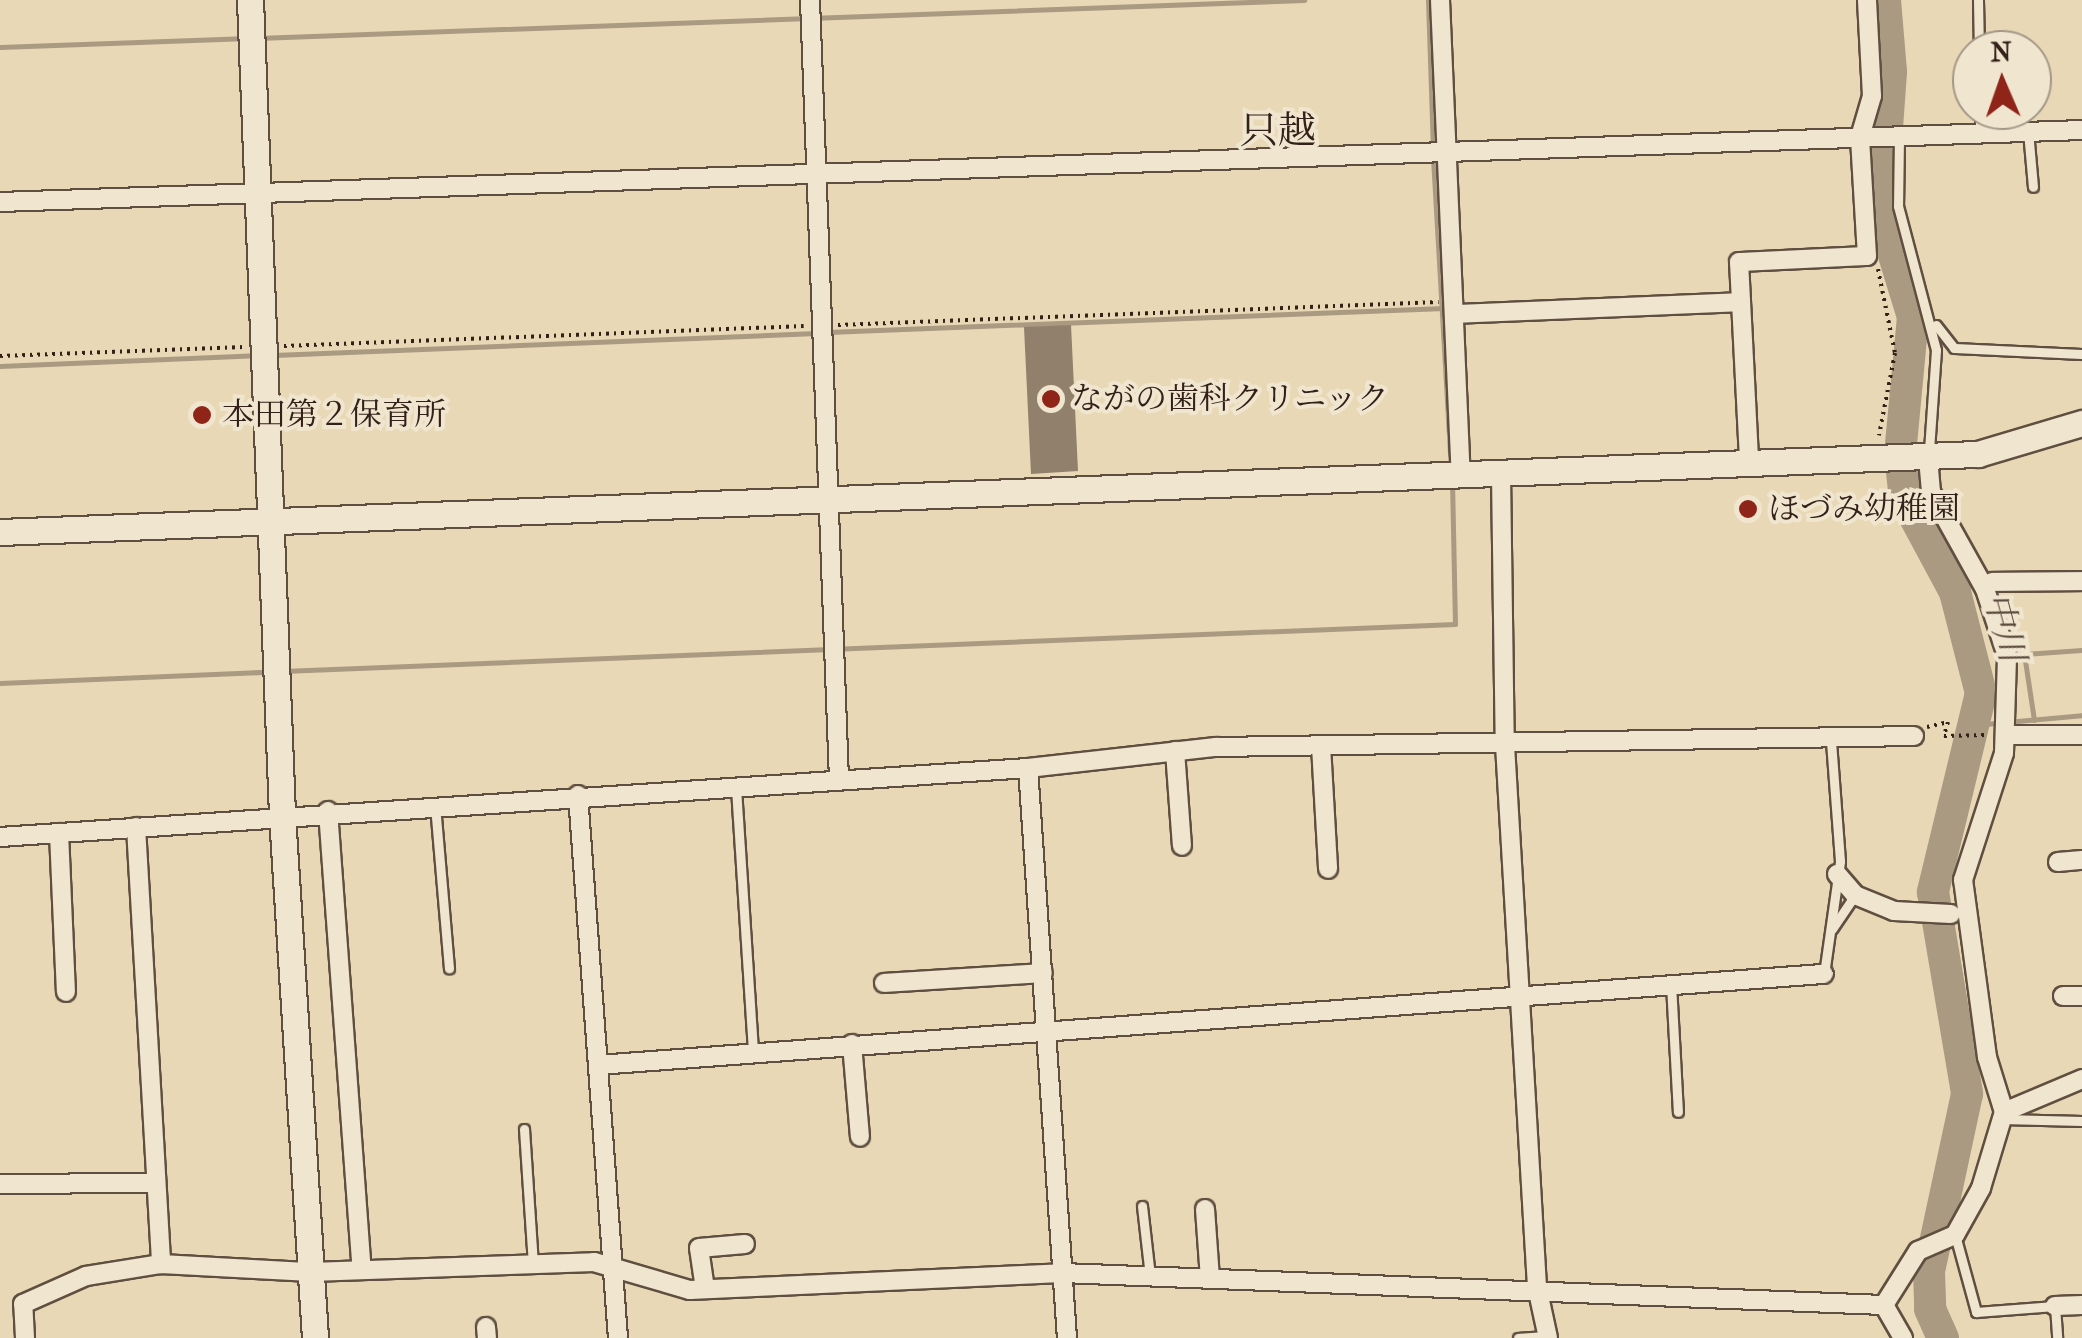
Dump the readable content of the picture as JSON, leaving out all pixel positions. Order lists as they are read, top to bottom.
{
  "districts": ["只越"],
  "water": ["中川"],
  "places": ["ながの歯科クリニック", "本田第２保育所", "ほづみ幼稚園"],
  "north": "top"
}
